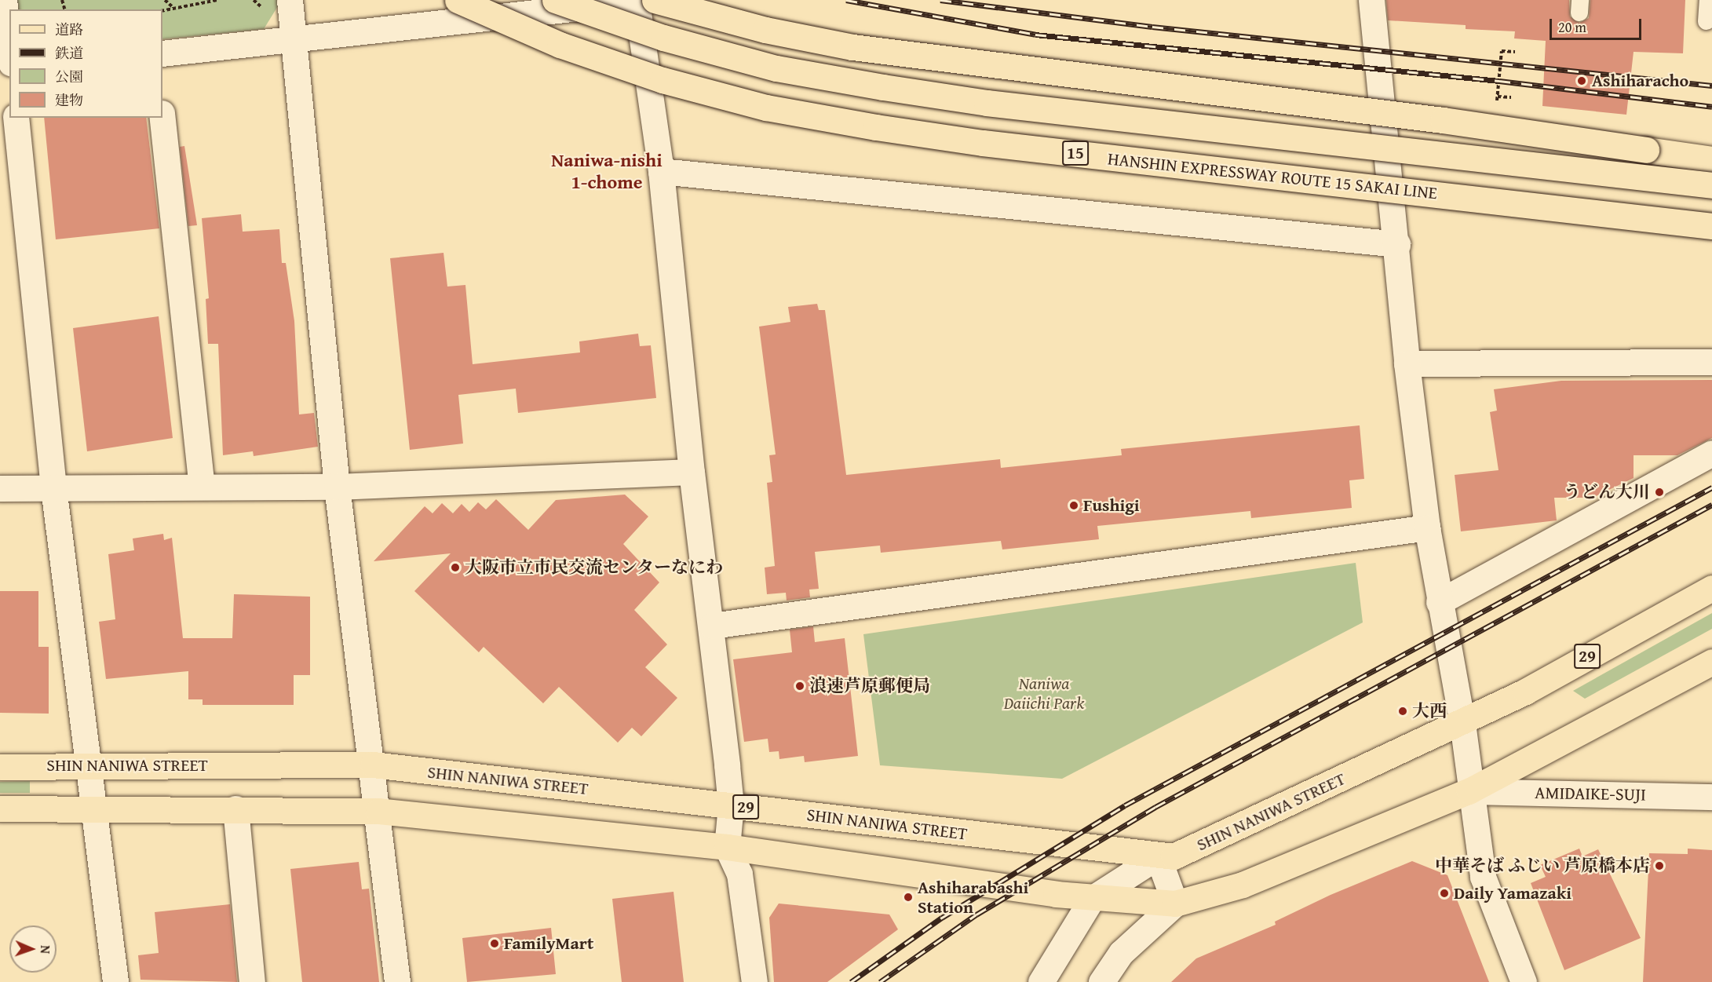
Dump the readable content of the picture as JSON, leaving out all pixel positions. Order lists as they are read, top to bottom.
{
  "streets": {
    "main road": [
      "15",
      "HANSHIN EXPRESSWAY ROUTE 15 SAKAI LINE",
      "29",
      "SHIN NANIWA STREET"
    ],
    "street": ["AMIDAIKE-SUJI"]
  },
  "districts": ["Naniwa-nishi 1-chome"],
  "parks": ["Naniwa Daiichi Park"],
  "places": [
    "Ashiharacho",
    "うどん大川",
    "Fushigi",
    "大阪市立市民交流センターなにわ",
    "浪速芦原郵便局",
    "大西",
    "中華そば ふじい 芦原橋本店",
    "Daily Yamazaki",
    "Ashiharabashi Station",
    "FamilyMart"
  ],
  "legend": [
    "道路",
    "鉄道",
    "公園",
    "建物"
  ],
  "scale_bar": "20 m",
  "north": "right"
}
